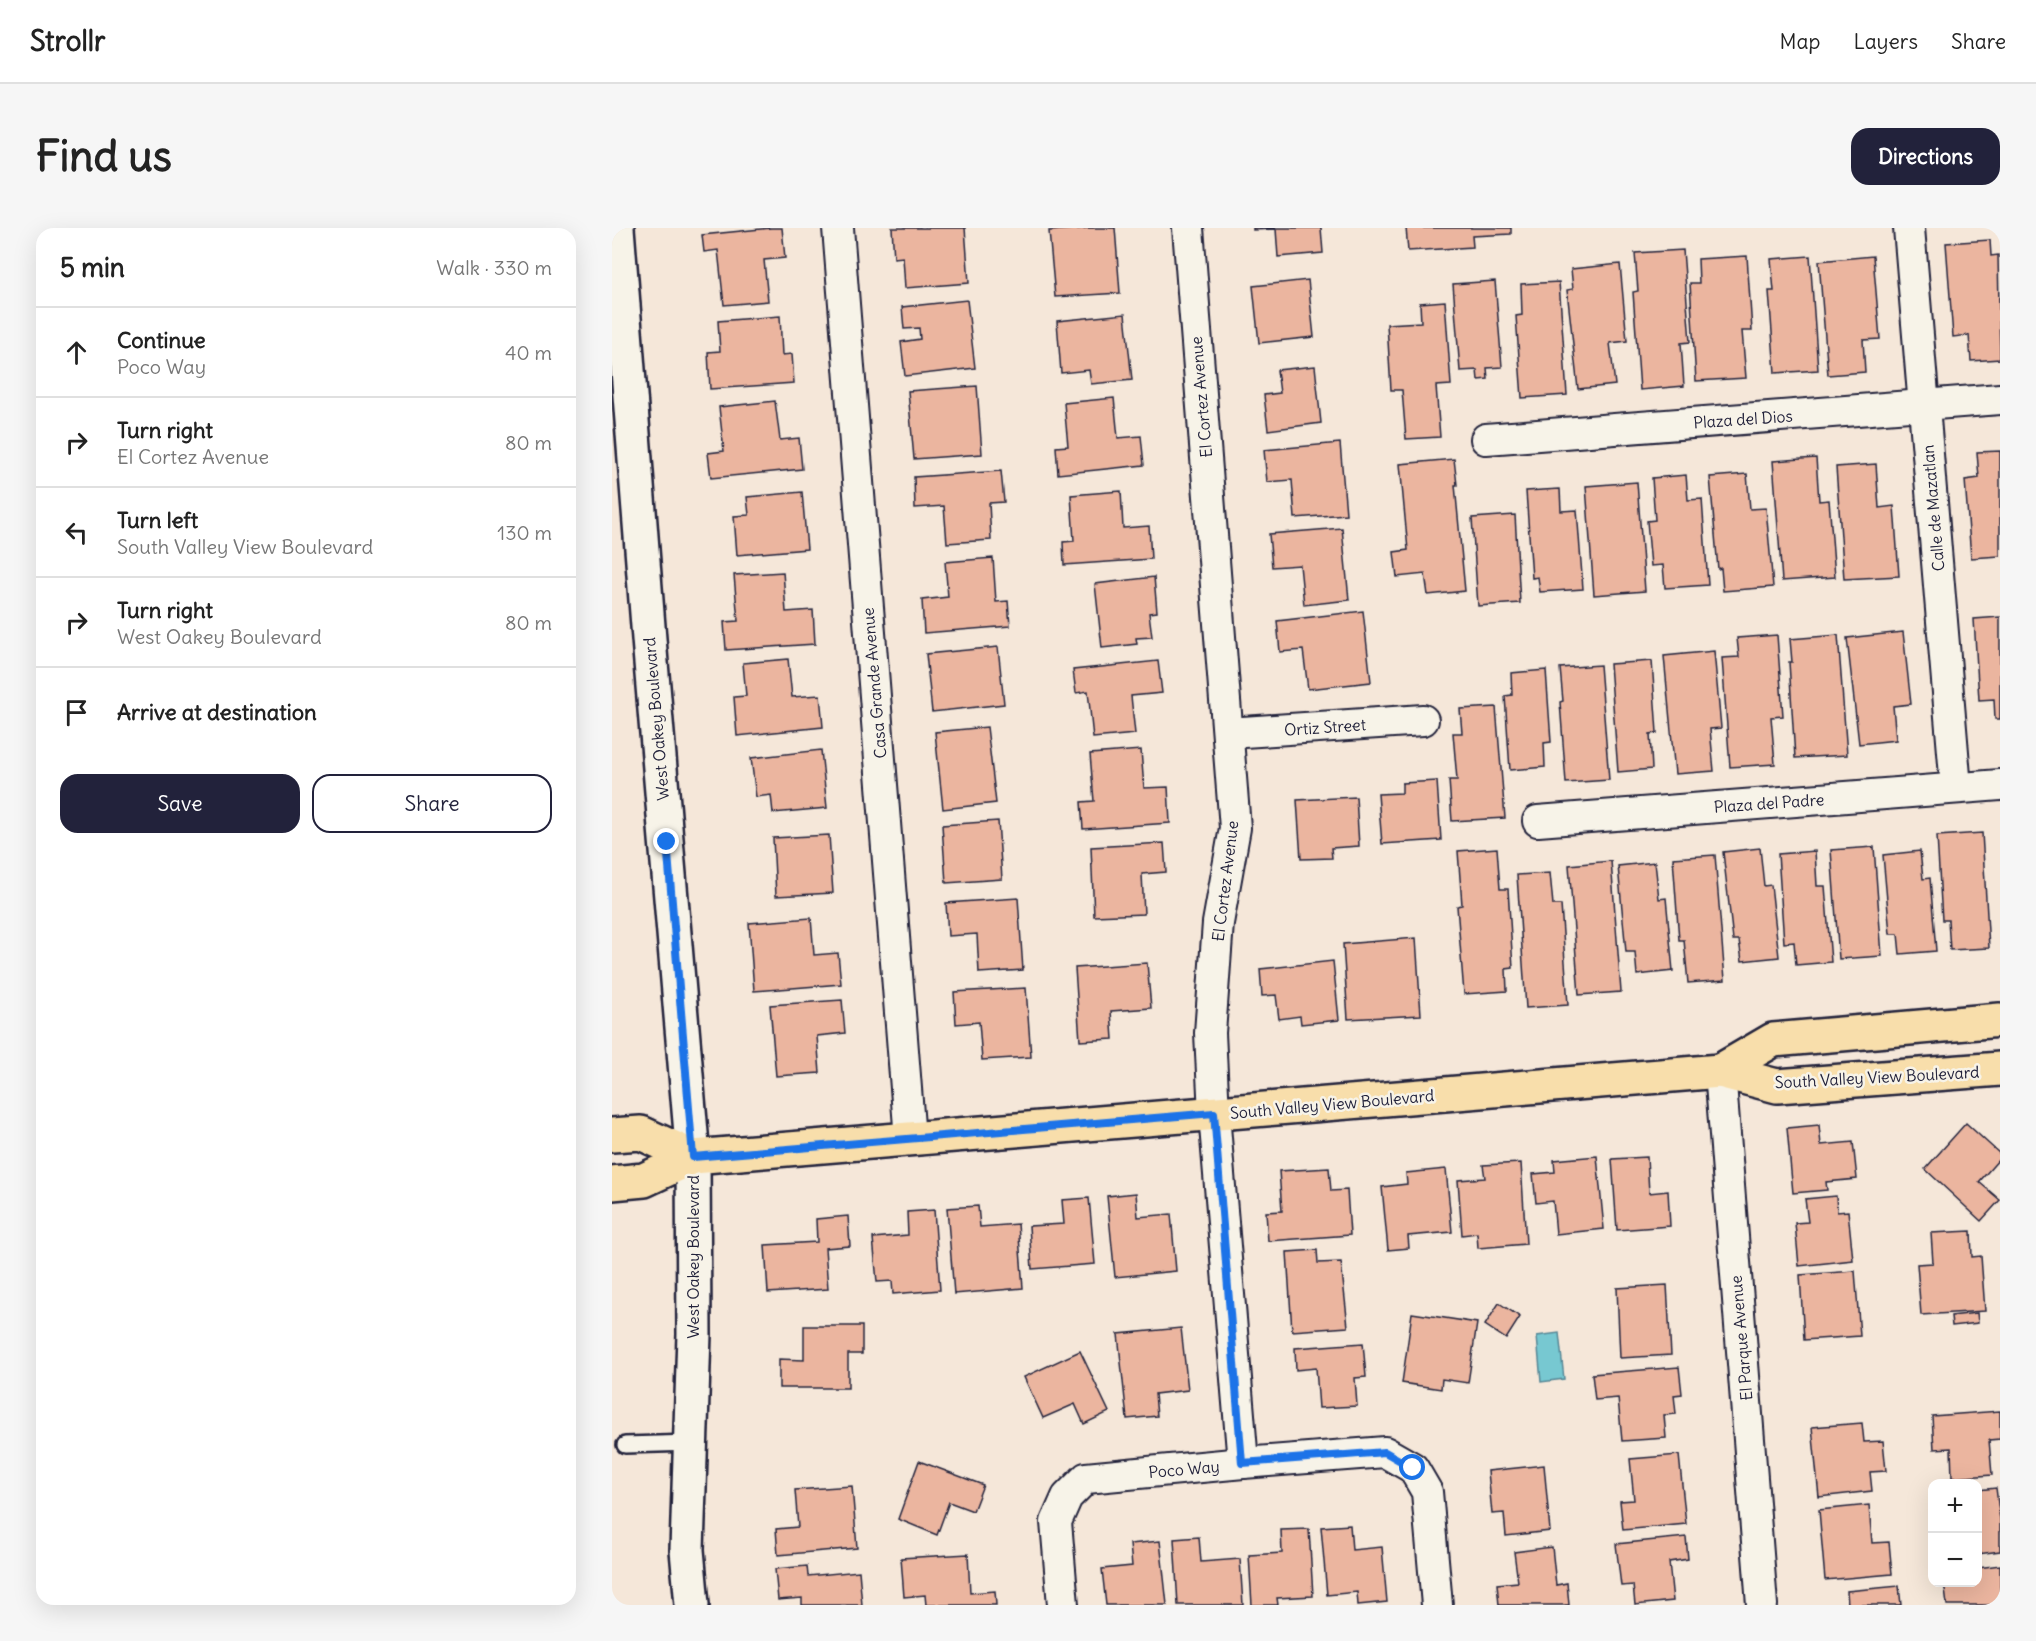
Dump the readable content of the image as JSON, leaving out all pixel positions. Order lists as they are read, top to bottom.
{
  "streets": {
    "main road": ["West Oakey Boulevard", "South Valley View Boulevard"],
    "street": [
      "El Cortez Avenue",
      "Plaza del Dios",
      "Calle de Mazatlan",
      "Casa Grande Avenue",
      "Ortiz Street",
      "Plaza del Padre",
      "El Parque Avenue",
      "Poco Way"
    ]
  },
  "crossings": [
    ["El Cortez Avenue", "Ortiz Street"],
    ["El Cortez Avenue", "South Valley View Boulevard"],
    ["El Cortez Avenue", "Poco Way"],
    ["Plaza del Dios", "Calle de Mazatlan"],
    ["Calle de Mazatlan", "Plaza del Padre"],
    ["Casa Grande Avenue", "South Valley View Boulevard"],
    ["West Oakey Boulevard", "South Valley View Boulevard"],
    ["South Valley View Boulevard", "El Parque Avenue"]
  ],
  "page": {
    "header": "Strollr",
    "nav": ["Map", "Layers", "Share"],
    "buttons": [
      "Directions",
      ["Save", "Share"]
    ],
    "title": "Find us",
    "heading": ["5 min", "Walk · 330 m"],
    "list": [
      ["Continue", "Poco Way", "40 m"],
      ["Turn right", "El Cortez Avenue", "80 m"],
      ["Turn left", "South Valley View Boulevard", "130 m"],
      ["Turn right", "West Oakey Boulevard", "80 m"],
      "Arrive at destination"
    ],
    "map_buttons": ["+", "−"]
  }
}
